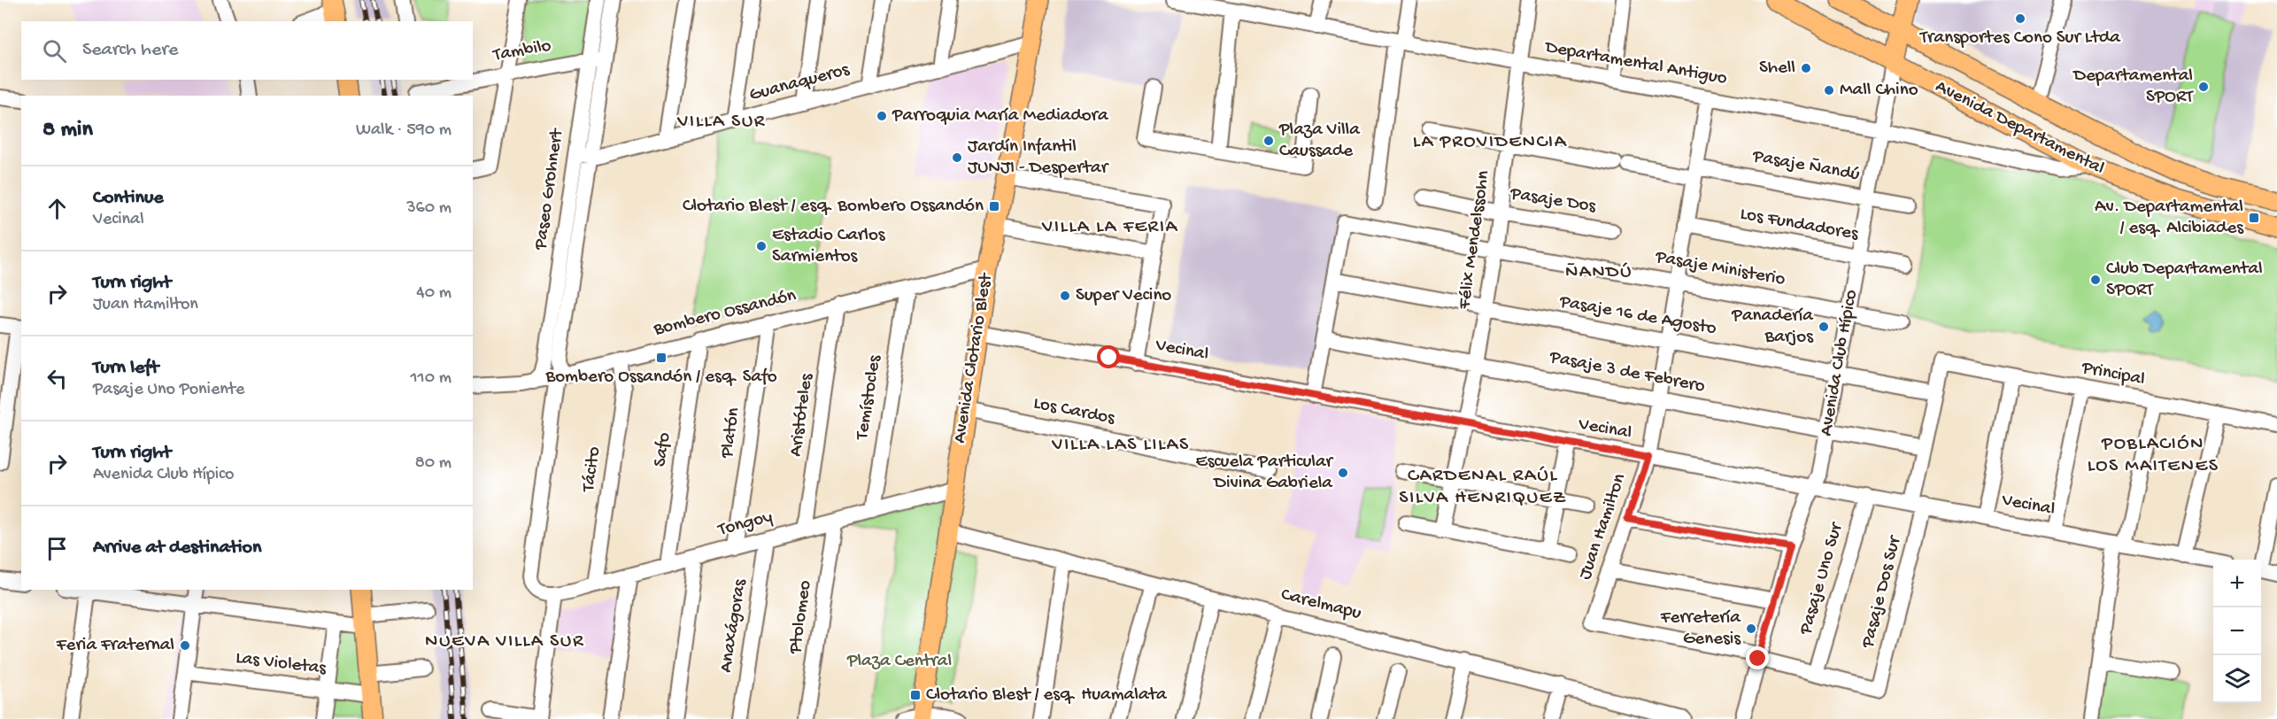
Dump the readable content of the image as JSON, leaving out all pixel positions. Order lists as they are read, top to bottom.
{
  "streets": {
    "main road": ["Avenida Departamental", "Avenida Clotario Blest", "Avenida Club Hípico"],
    "street": [
      "Tambilo",
      "Departamental Antiguo",
      "Guanaqueros",
      "Pasaje Ñandú",
      "Paseo Grohnert",
      "Pasaje Dos",
      "Los Fundadores",
      "Félix Mendelssohn",
      "Pasaje Ministerio",
      "Bombero Ossandón",
      "Pasaje 16 de Agosto",
      "Vecinal",
      "Pasaje 3 de Febrero",
      "Principal",
      "Temístocles",
      "Los Cardos",
      "Aristóteles",
      "Platón",
      "Safo",
      "Tácito",
      "Tongoy",
      "Juan Hamilton",
      "Pasaje Uno Sur",
      "Pasaje Dos Sur",
      "Carelmapu",
      "Ptolomeo",
      "Anaxágoras",
      "Las Violetas"
    ]
  },
  "crossings": [
    ["Tambilo", "Paseo Grohnert"],
    ["Departamental Antiguo", "Avenida Departamental"],
    ["Departamental Antiguo", "Félix Mendelssohn"],
    ["Departamental Antiguo", "Avenida Club Hípico"],
    ["Departamental Antiguo", "Juan Hamilton"],
    ["Guanaqueros", "Paseo Grohnert"],
    ["Guanaqueros", "Avenida Clotario Blest"],
    ["Avenida Departamental", "Avenida Club Hípico"],
    ["Pasaje Ñandú", "Félix Mendelssohn"],
    ["Pasaje Ñandú", "Avenida Club Hípico"],
    ["Pasaje Ñandú", "Juan Hamilton"],
    ["Paseo Grohnert", "Bombero Ossandón"],
    ["Paseo Grohnert", "Tongoy"],
    ["Pasaje Dos", "Félix Mendelssohn"],
    ["Los Fundadores", "Avenida Club Hípico"],
    ["Los Fundadores", "Juan Hamilton"],
    ["Félix Mendelssohn", "Pasaje Ministerio"],
    ["Félix Mendelssohn", "Pasaje 16 de Agosto"],
    ["Félix Mendelssohn", "Vecinal"],
    ["Félix Mendelssohn", "Pasaje 3 de Febrero"],
    ["Pasaje Ministerio", "Pasaje 16 de Agosto"],
    ["Pasaje Ministerio", "Avenida Club Hípico"],
    ["Pasaje Ministerio", "Juan Hamilton"],
    ["Bombero Ossandón", "Avenida Clotario Blest"],
    ["Bombero Ossandón", "Temístocles"],
    ["Bombero Ossandón", "Aristóteles"],
    ["Bombero Ossandón", "Platón"],
    ["Bombero Ossandón", "Safo"],
    ["Bombero Ossandón", "Tácito"],
    ["Pasaje 16 de Agosto", "Avenida Club Hípico"],
    ["Pasaje 16 de Agosto", "Juan Hamilton"],
    ["Pasaje 16 de Agosto", "Pasaje Dos Sur"],
    ["Vecinal", "Avenida Clotario Blest"],
    ["Vecinal", "Avenida Club Hípico"],
    ["Vecinal", "Juan Hamilton"],
    ["Vecinal", "Pasaje Uno Sur"],
    ["Vecinal", "Pasaje Dos Sur"],
    ["Avenida Clotario Blest", "Los Cardos"],
    ["Avenida Clotario Blest", "Tongoy"],
    ["Avenida Clotario Blest", "Carelmapu"],
    ["Avenida Club Hípico", "Pasaje 3 de Febrero"],
    ["Avenida Club Hípico", "Juan Hamilton"],
    ["Pasaje 3 de Febrero", "Juan Hamilton"],
    ["Pasaje 3 de Febrero", "Pasaje Dos Sur"],
    ["Principal", "Pasaje Dos Sur"],
    ["Temístocles", "Tongoy"],
    ["Aristóteles", "Tongoy"],
    ["Platón", "Tongoy"],
    ["Safo", "Tongoy"],
    ["Tácito", "Tongoy"],
    ["Tongoy", "Ptolomeo"],
    ["Tongoy", "Anaxágoras"],
    ["Pasaje Uno Sur", "Pasaje Dos Sur"]
  ],
  "districts": [
    "VILLA SUR",
    "LA PROVIDENCIA",
    "VILLA LA FERIA",
    "ÑANDÚ",
    "POBLACIÓN LOS MAITENES",
    "VILLA LAS LILAS",
    "CARDENAL RAÚL SILVA HENRIQUEZ",
    "NUEVA VILLA SUR"
  ],
  "parks": ["Plaza Central"],
  "places": {
    "other": [
      "Transportes Cono Sur Ltda",
      "Shell",
      "Departamental SPORT",
      "Mall Chino",
      "Parroquia María Mediadora",
      "Plaza Villa Caussade",
      "Jardín Infantil JUNJI - Despertar",
      "Estadio Carlos Sarmientos",
      "Club Departamental SPORT",
      "Super Vecino",
      "Panadería Barjos",
      "Escuela Particular Divina Gabriela",
      "Ferretería Genesis",
      "Feria Fraternal"
    ],
    "transit": [
      "Clotario Blest / esq. Bombero Ossandón",
      "Av. Departamental / esq. Alcibiades",
      "Bombero Ossandón / esq. Safo",
      "Clotario Blest / esq. Huamalata"
    ]
  },
  "page": {
    "search": "Search here",
    "heading": ["8 min", "Walk · 590 m"],
    "list": [
      ["Continue", "Vecinal", "360 m"],
      ["Turn right", "Juan Hamilton", "40 m"],
      ["Turn left", "Pasaje Uno Poniente", "110 m"],
      ["Turn right", "Avenida Club Hípico", "80 m"],
      "Arrive at destination"
    ],
    "map_buttons": ["+", "−"]
  }
}
